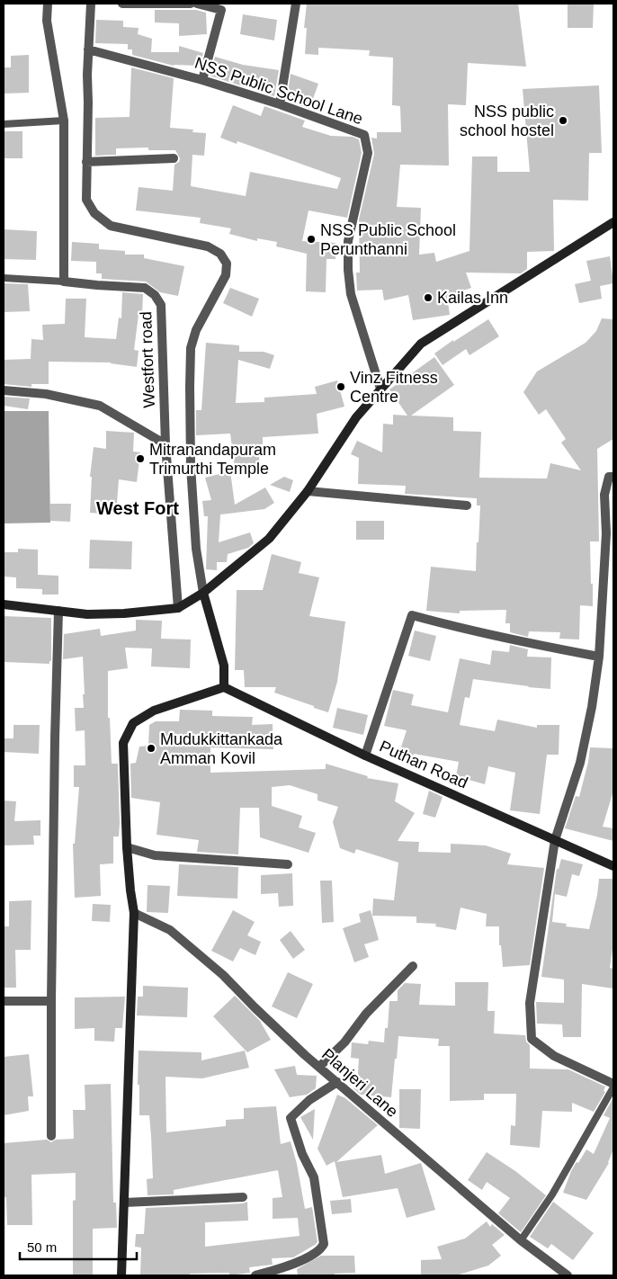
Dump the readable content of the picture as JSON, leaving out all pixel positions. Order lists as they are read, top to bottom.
{
  "streets": {
    "street": [
      "NSS Public School Lane",
      "Westfort road",
      "Puthan Road",
      "Planjeri Lane"
    ]
  },
  "districts": ["West Fort"],
  "places": [
    "NSS public school hostel",
    "NSS Public School Perunthanni",
    "Kailas Inn",
    "Vinz Fitness Centre",
    "Mitranandapuram Trimurthi Temple",
    "Mudukkittankada Amman Kovil"
  ],
  "scale_bar": "50 m"
}
